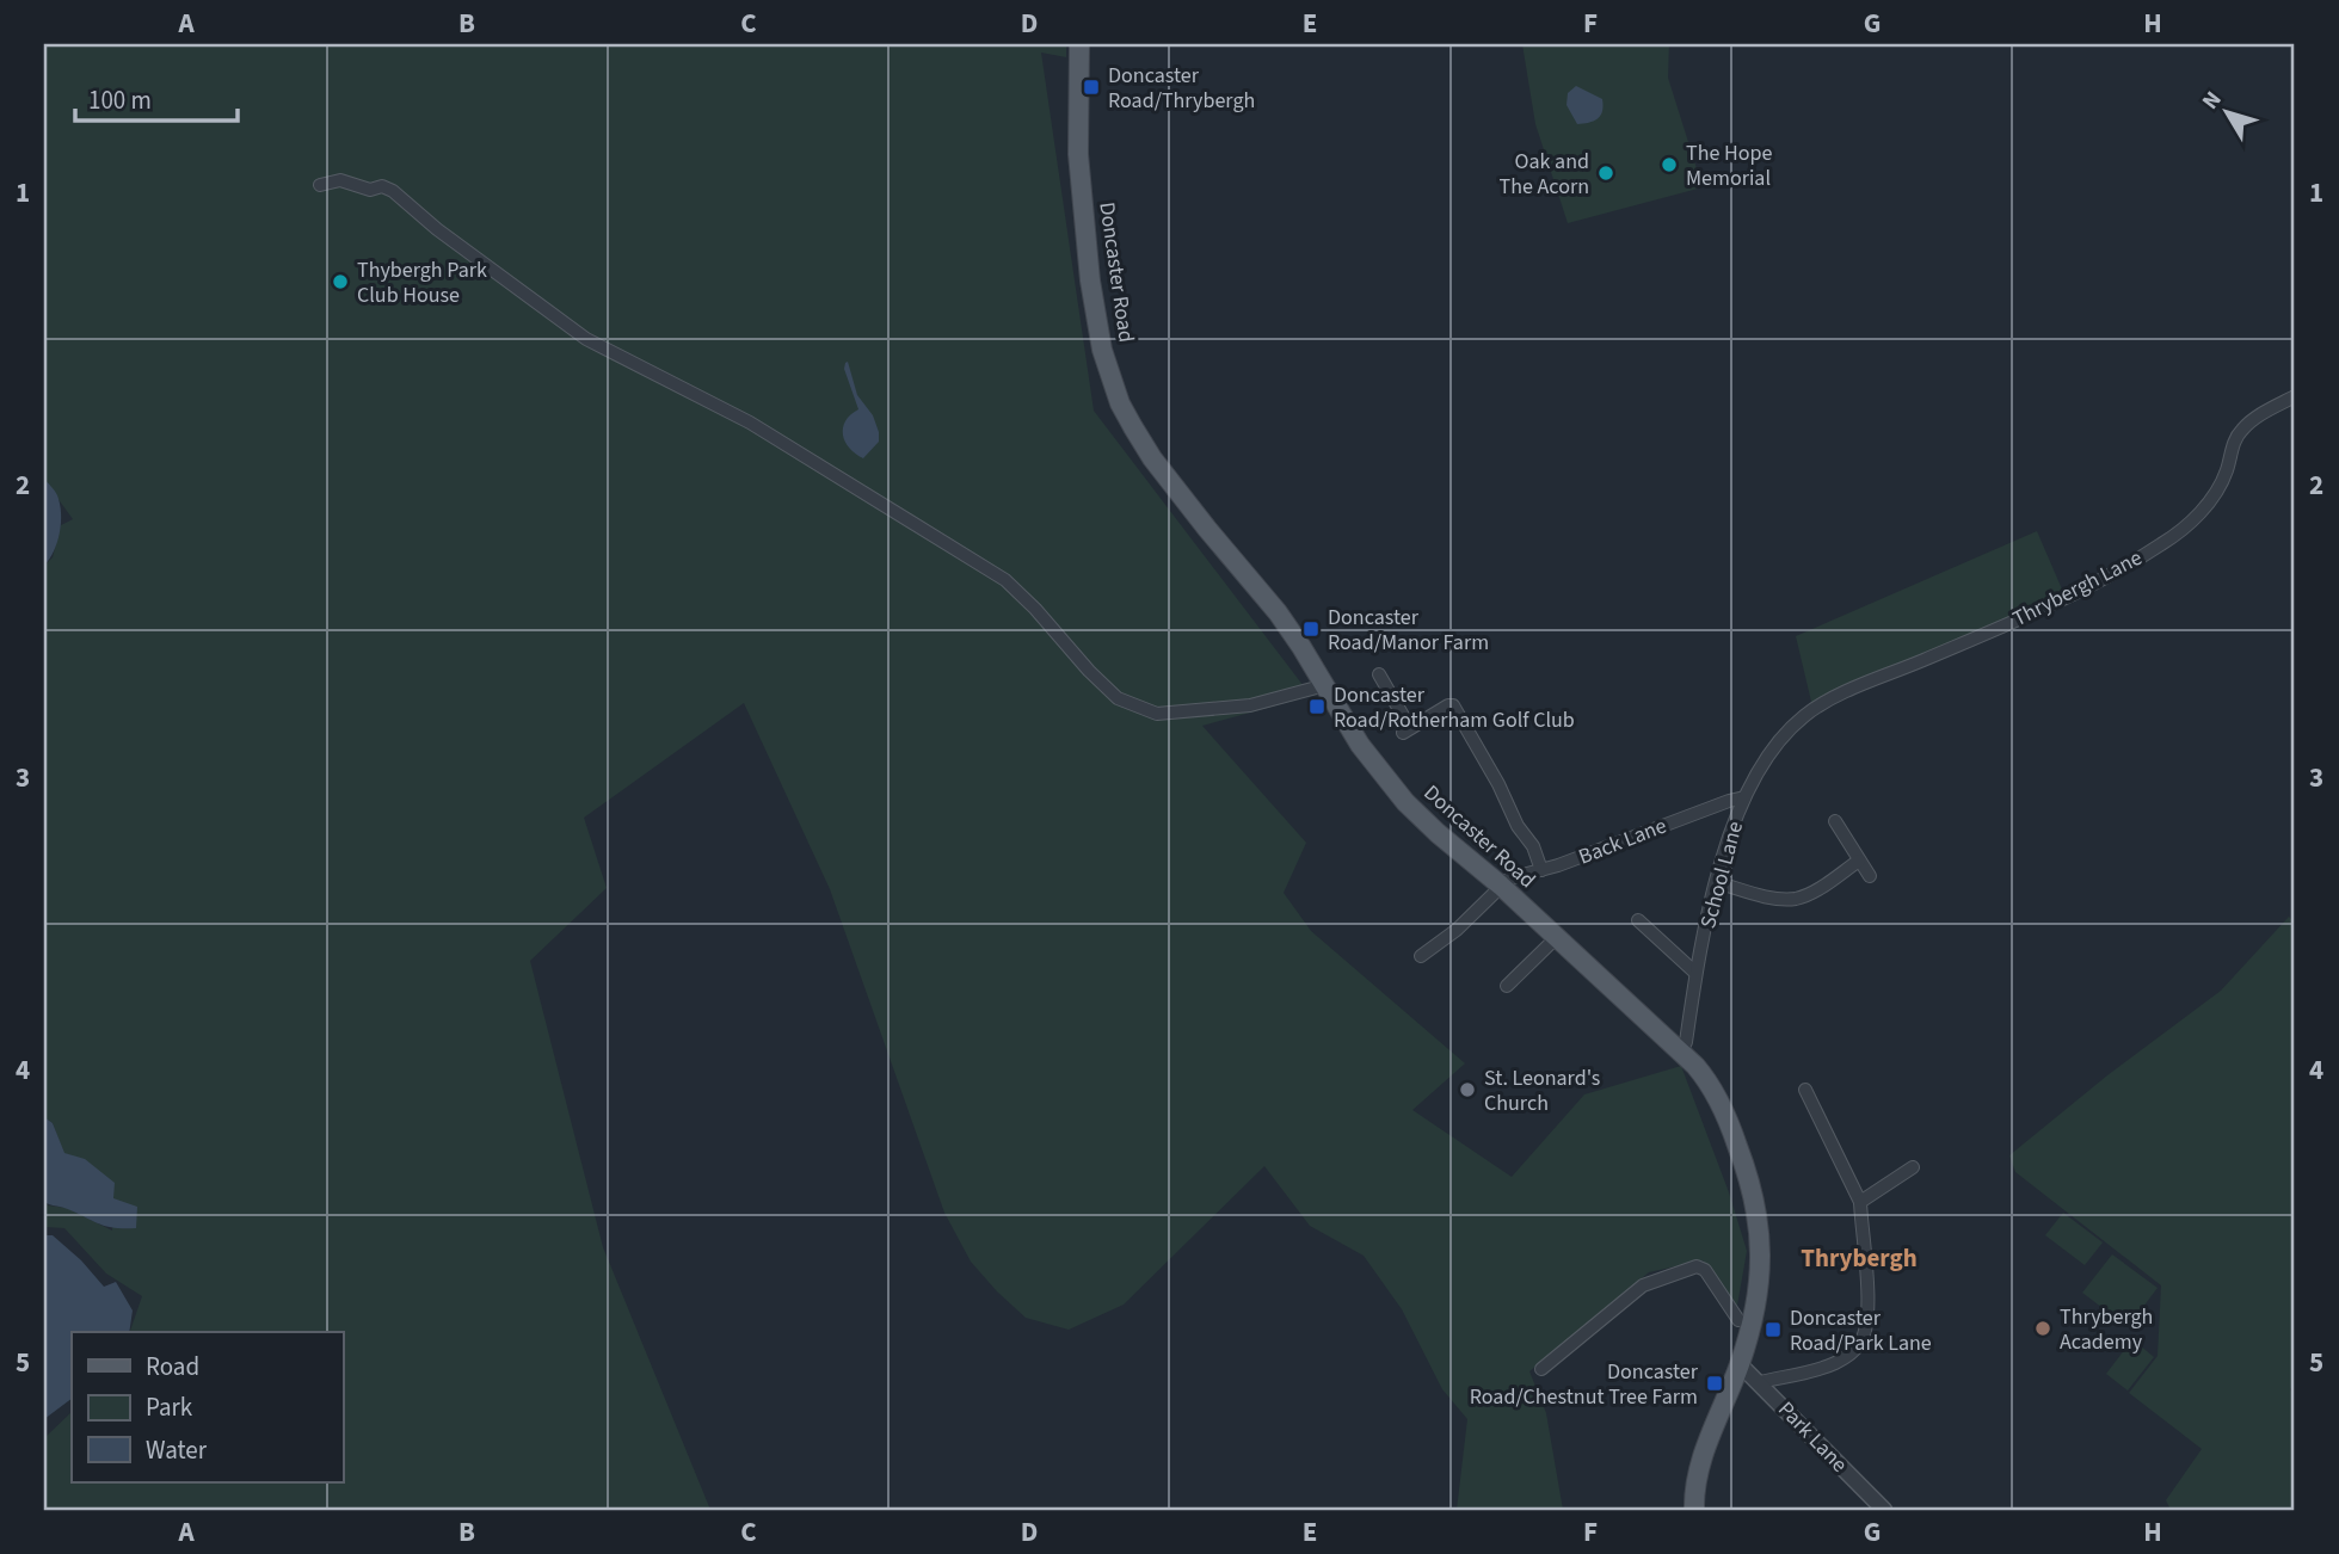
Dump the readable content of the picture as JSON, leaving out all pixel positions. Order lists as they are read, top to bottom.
{
  "streets": {
    "main road": ["Doncaster Road"],
    "street": [
      "Thrybergh Lane",
      "Back Lane",
      "School Lane",
      "Park Lane"
    ]
  },
  "crossings": [
    ["Doncaster Road", "Back Lane"],
    ["Doncaster Road", "School Lane"],
    ["Doncaster Road", "Park Lane"],
    ["Thrybergh Lane", "School Lane"],
    ["Back Lane", "School Lane"]
  ],
  "districts": ["Thrybergh"],
  "places": {
    "transit": [
      "Doncaster Road/Thrybergh",
      "Doncaster Road/Manor Farm",
      "Doncaster Road/Rotherham Golf Club",
      "Doncaster Road/Park Lane",
      "Doncaster Road/Chestnut Tree Farm"
    ],
    "other": [
      "The Hope Memorial",
      "Oak and The Acorn",
      "Thybergh Park Club House",
      "St. Leonard's Church",
      "Thrybergh Academy"
    ]
  },
  "legend": ["Road", "Park", "Water"],
  "scale_bar": "100 m",
  "north": "top left",
  "grid": {
    "columns": [
      "A",
      "B",
      "C",
      "D",
      "E",
      "F",
      "G",
      "H"
    ],
    "rows": [
      "1",
      "2",
      "3",
      "4",
      "5"
    ]
  }
}
